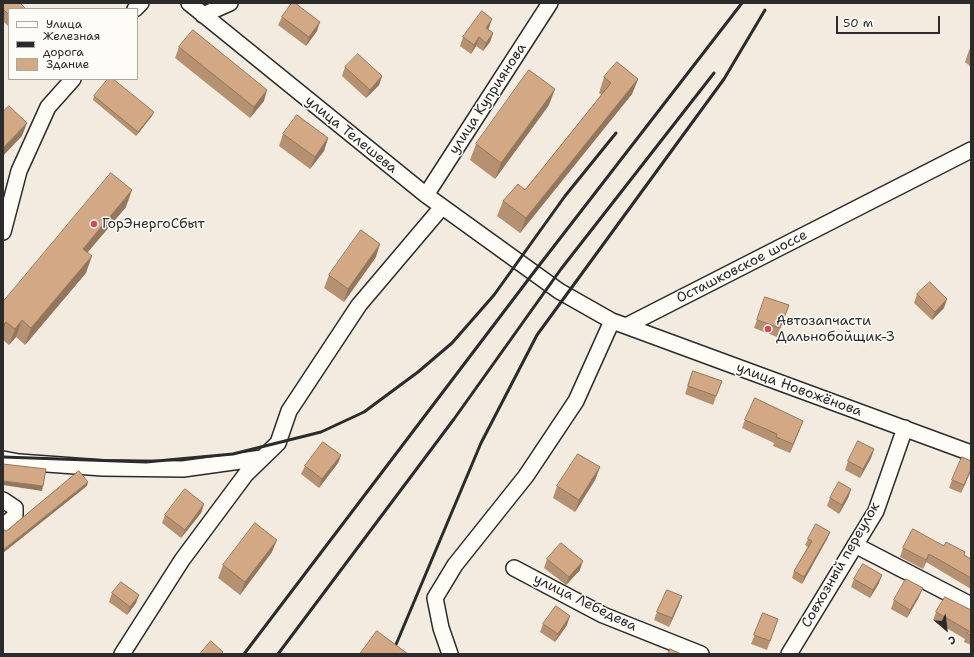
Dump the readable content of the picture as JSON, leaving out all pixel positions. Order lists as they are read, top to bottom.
{
  "streets": {
    "street": [
      "улица Куприянова",
      "улица Телешева",
      "Осташковское шоссе",
      "улица Новожёнова",
      "Совхозный переулок",
      "улица Лебедева"
    ]
  },
  "crossings": [
    ["улица Куприянова", "улица Телешева"],
    ["Осташковское шоссе", "улица Новожёнова"],
    ["улица Новожёнова", "Совхозный переулок"]
  ],
  "places": ["ГорЭнергоСбыт", "Автозапчасти Дальнобойщик-3"],
  "legend": ["Улица", "Железная дорога", "Здание"],
  "scale_bar": "50 m",
  "north": "bottom right"
}
